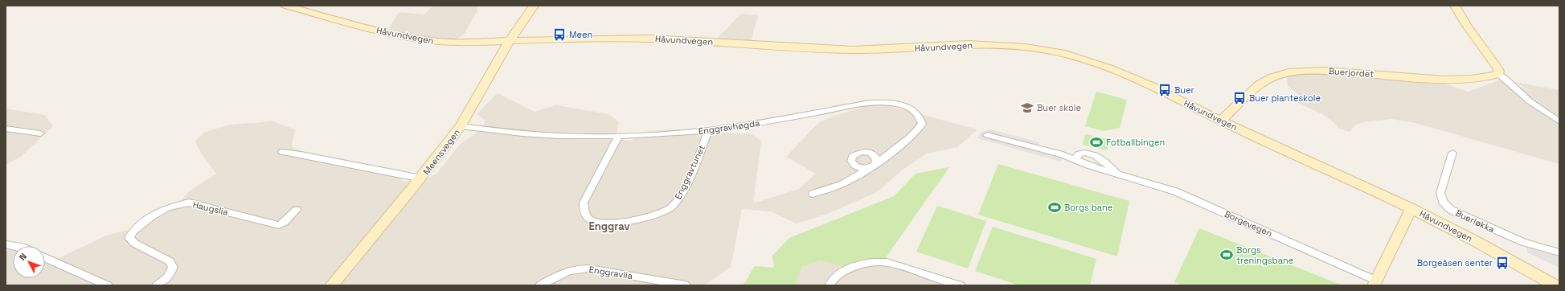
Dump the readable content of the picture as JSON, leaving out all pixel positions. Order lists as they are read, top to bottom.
{
  "streets": {
    "main road": [
      "Håvundvegen",
      "Buerjordet",
      "Meensvegen",
      "Borgevegen"
    ],
    "street": [
      "Enggravhøgda",
      "Enggravtunet",
      "Haugslia",
      "Buerløkka",
      "Enggravlia"
    ]
  },
  "crossings": [
    ["Håvundvegen", "Buerjordet"],
    ["Håvundvegen", "Meensvegen"],
    ["Håvundvegen", "Borgevegen"],
    ["Enggravhøgda", "Meensvegen"],
    ["Enggravhøgda", "Enggravtunet"]
  ],
  "districts": ["Enggrav"],
  "places": {
    "bus stop": [
      "Meen",
      "Buer",
      "Buer planteskole",
      "Borgeåsen senter"
    ],
    "school or university": ["Buer skole"],
    "sports": ["Fotballbingen", "Borgs bane", "Borgs treningsbane"]
  },
  "north": "top left"
}
